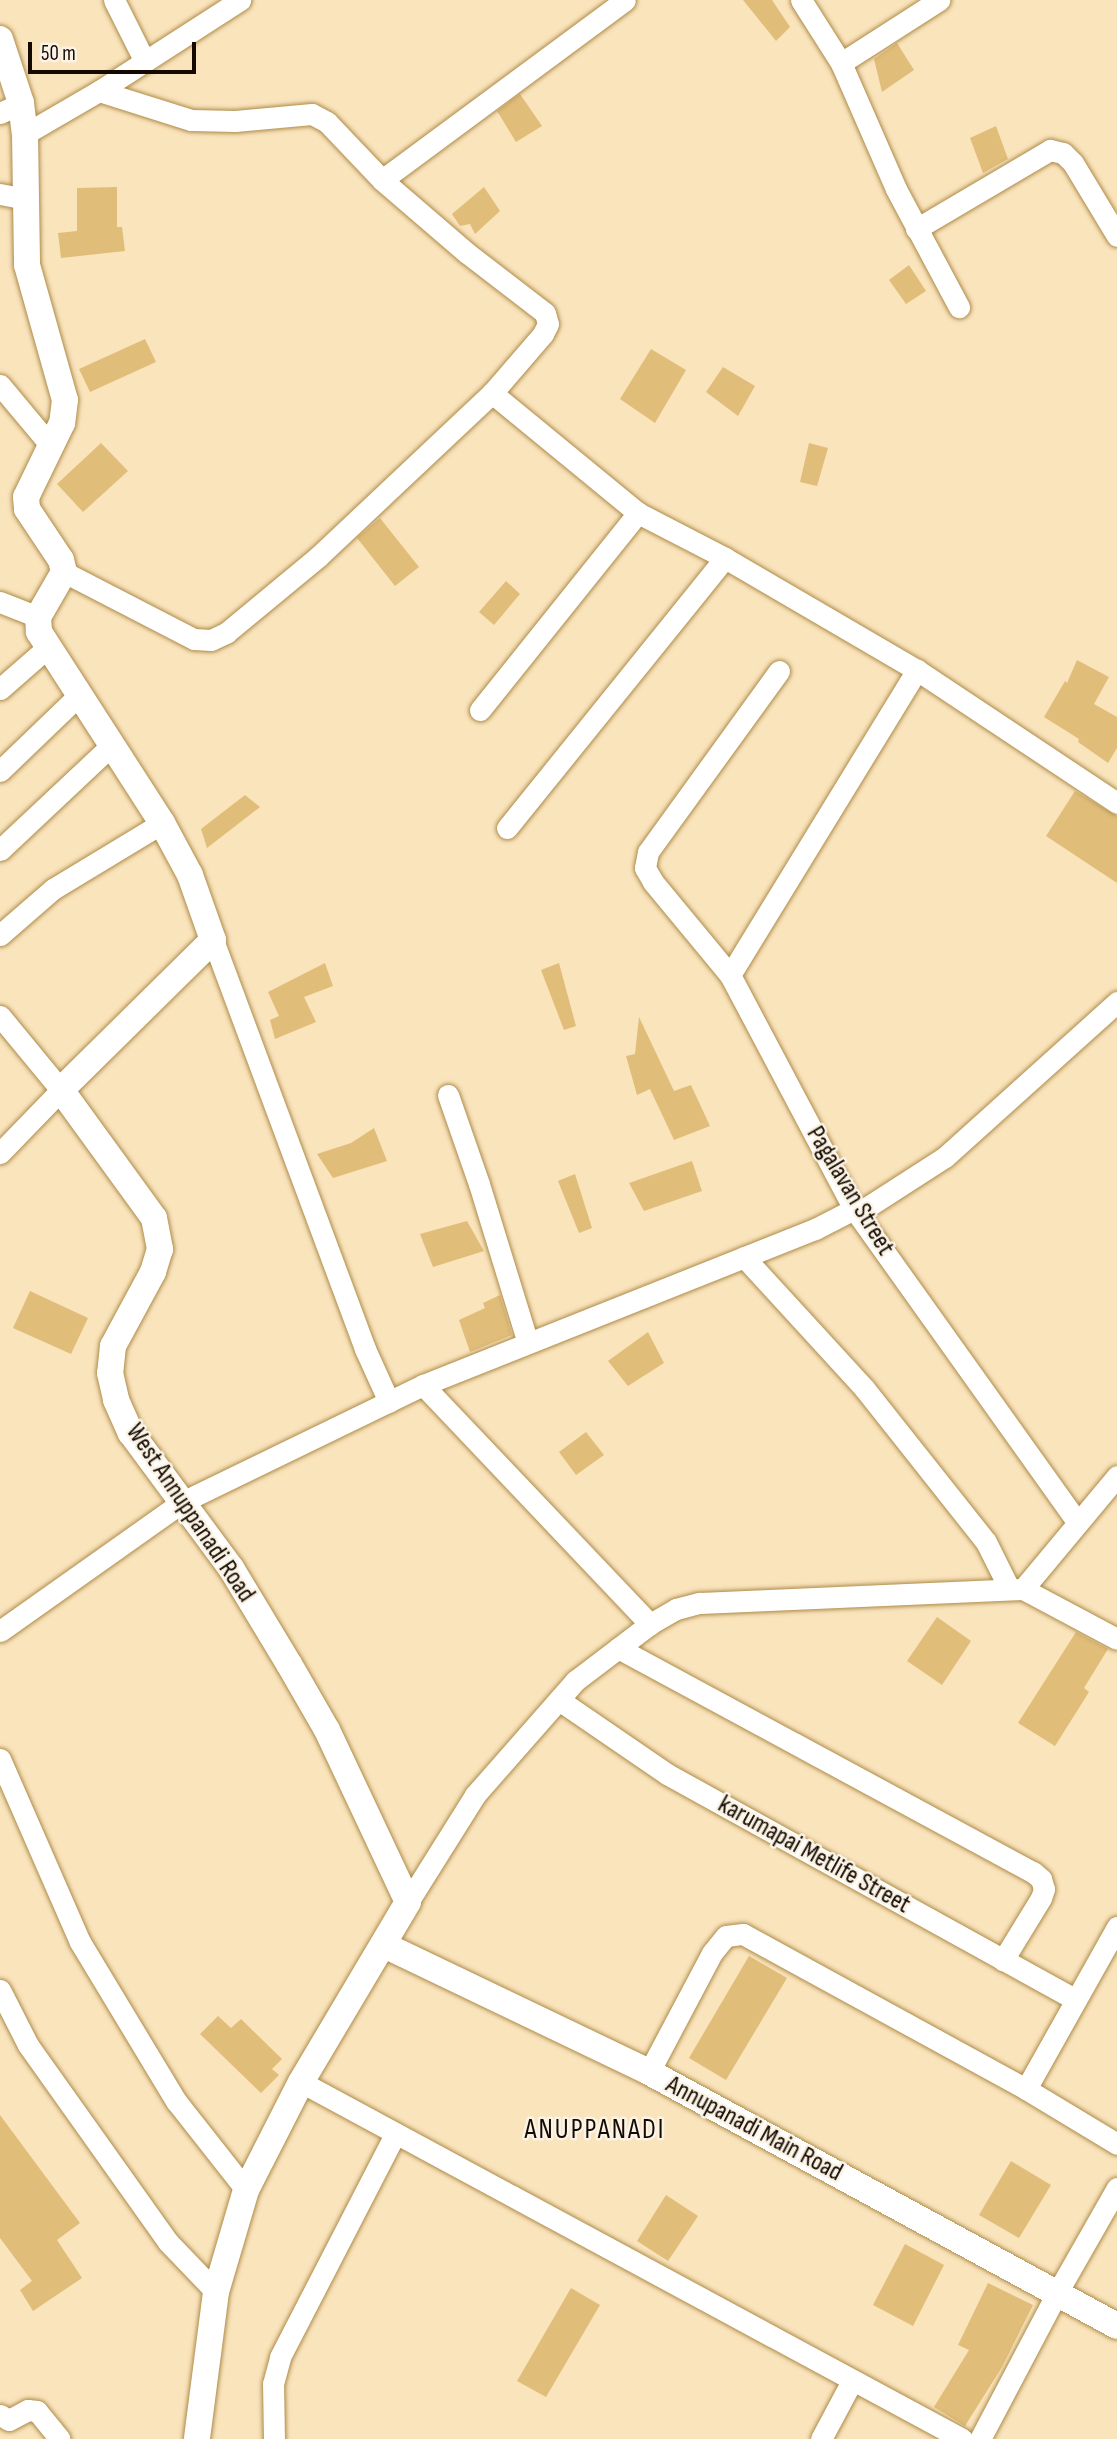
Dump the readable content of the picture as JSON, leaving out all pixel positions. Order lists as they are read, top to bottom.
{
  "streets": {
    "street": [
      "Pagalavan Street",
      "West Annuppanadi Road",
      "karumapai Metlife Street",
      "Annupanadi Main Road"
    ]
  },
  "districts": ["ANUPPANADI"],
  "scale_bar": "50 m"
}
